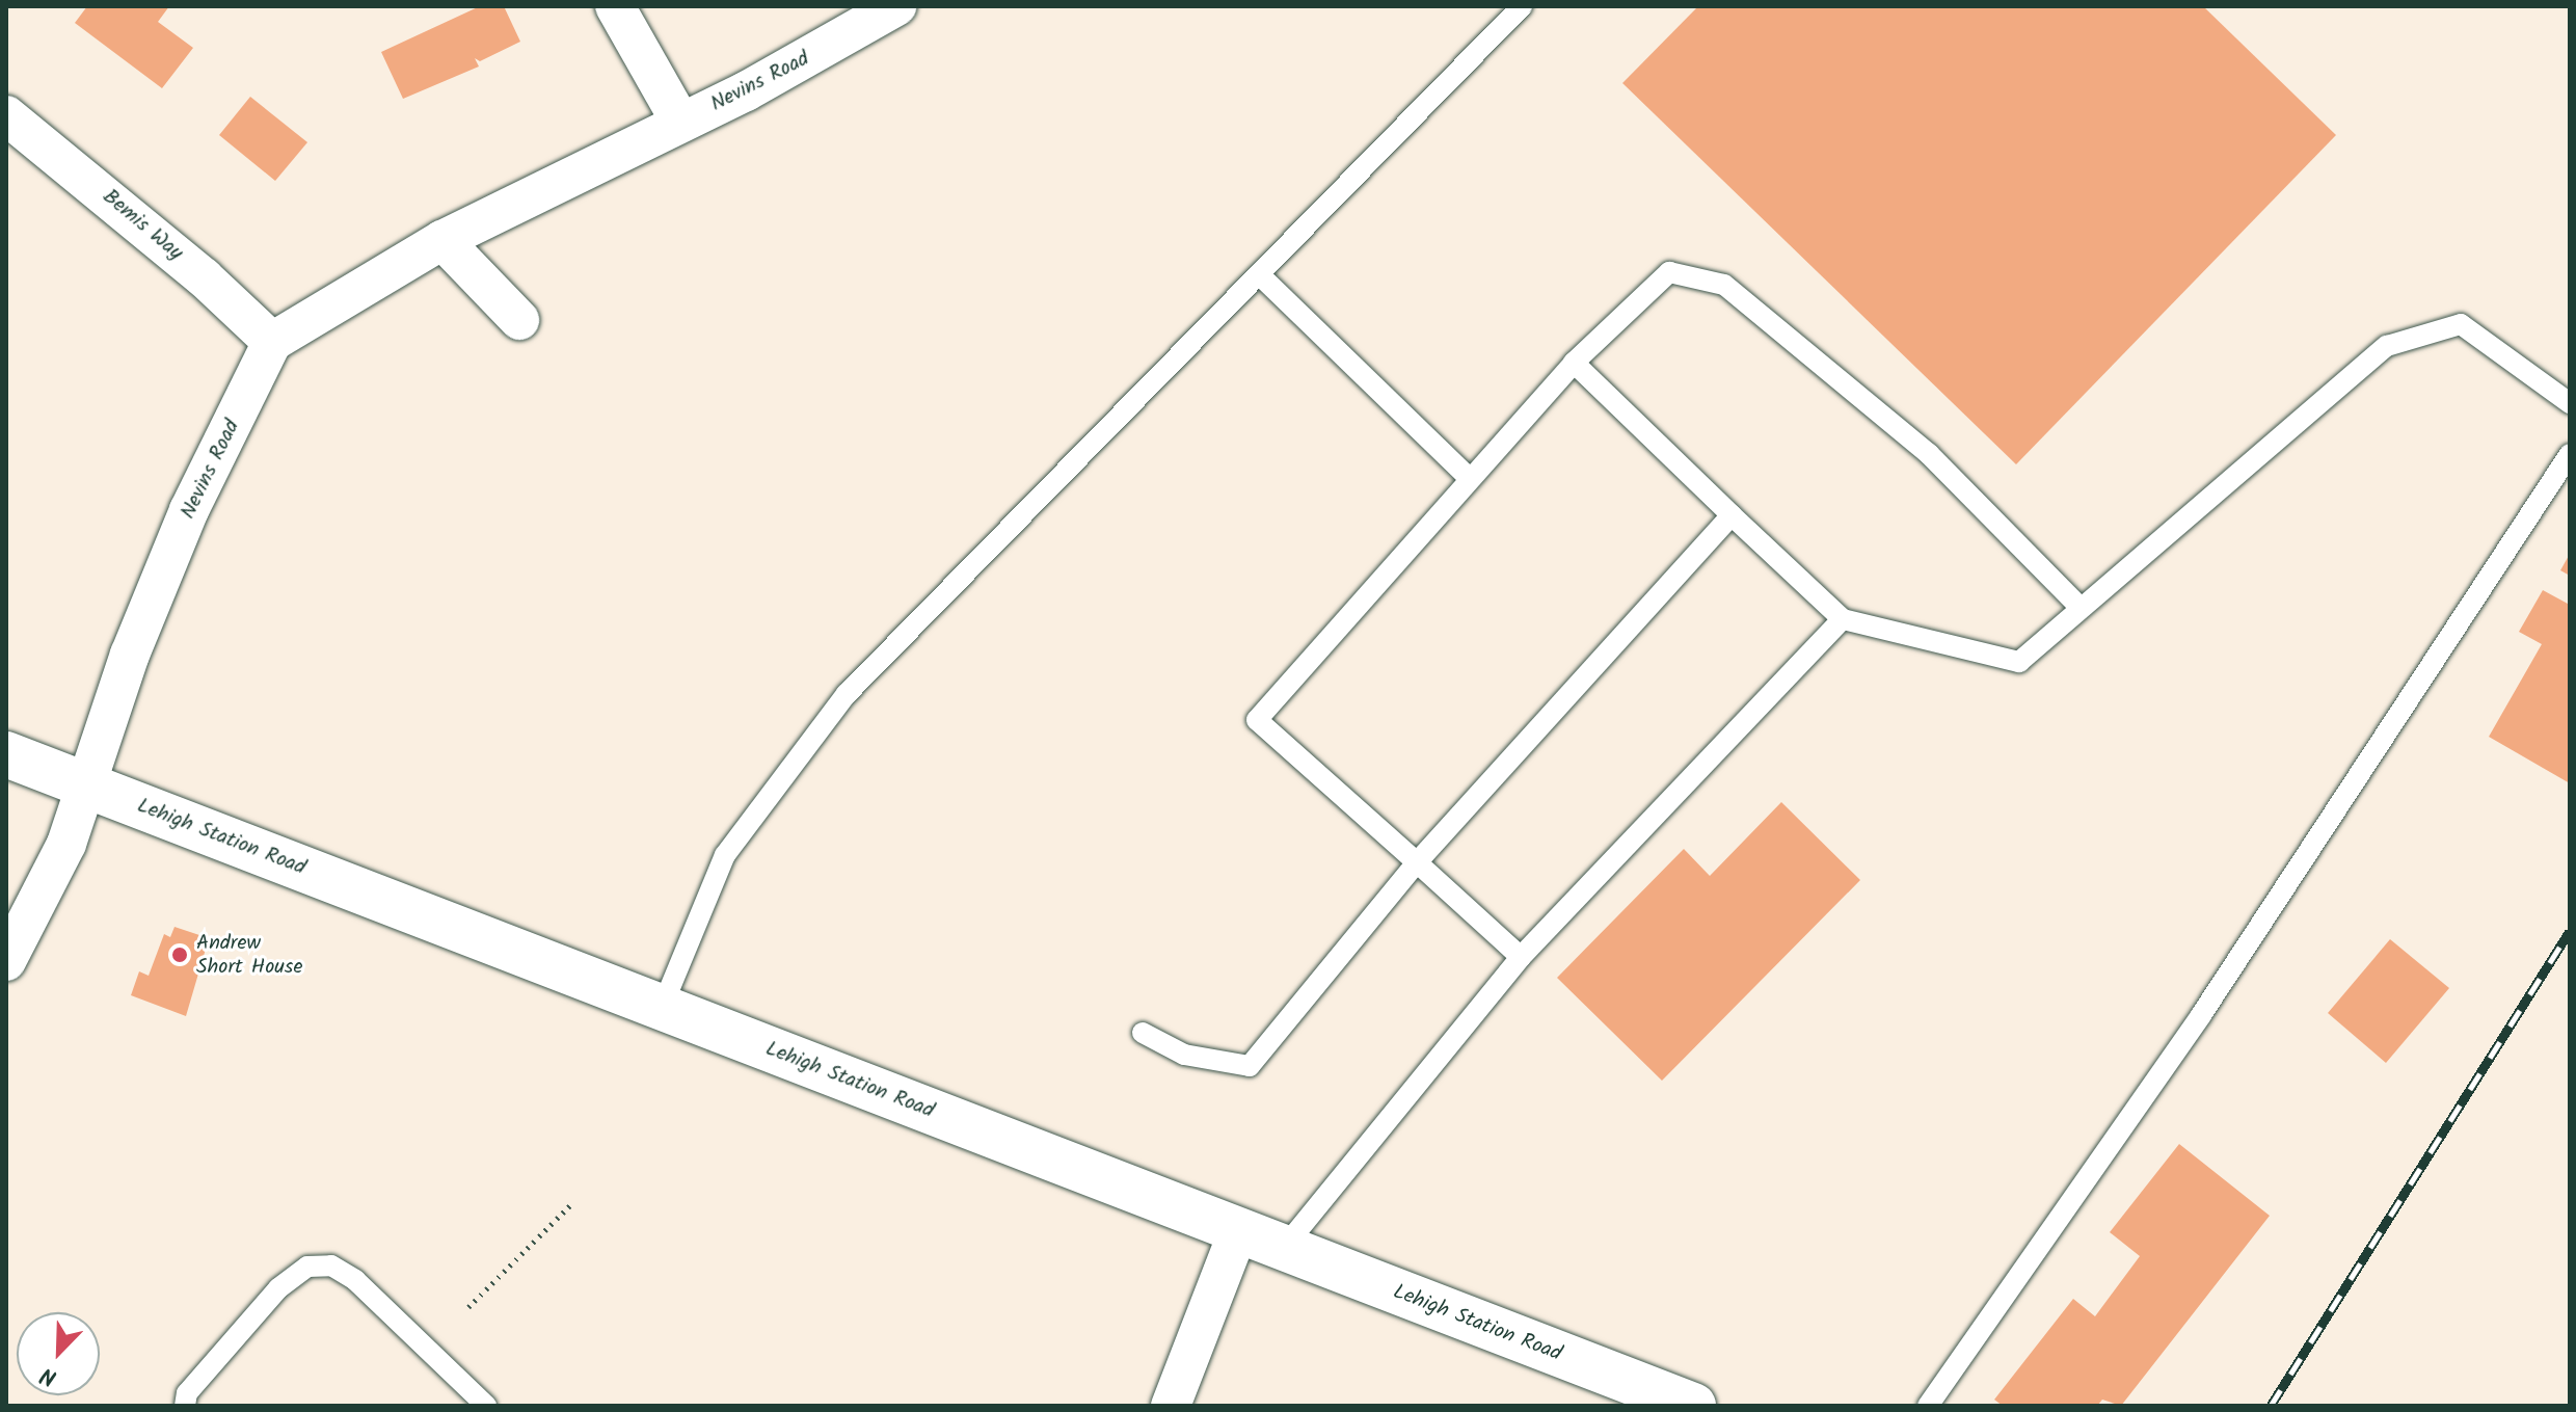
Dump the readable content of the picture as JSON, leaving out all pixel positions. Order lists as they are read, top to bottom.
{
  "streets": {
    "main road": ["Lehigh Station Road"],
    "street": ["Nevins Road", "Bemis Way"]
  },
  "crossings": [
    ["Nevins Road", "Bemis Way"],
    ["Nevins Road", "Lehigh Station Road"]
  ],
  "places": ["Andrew Short House"],
  "north": "bottom left"
}
